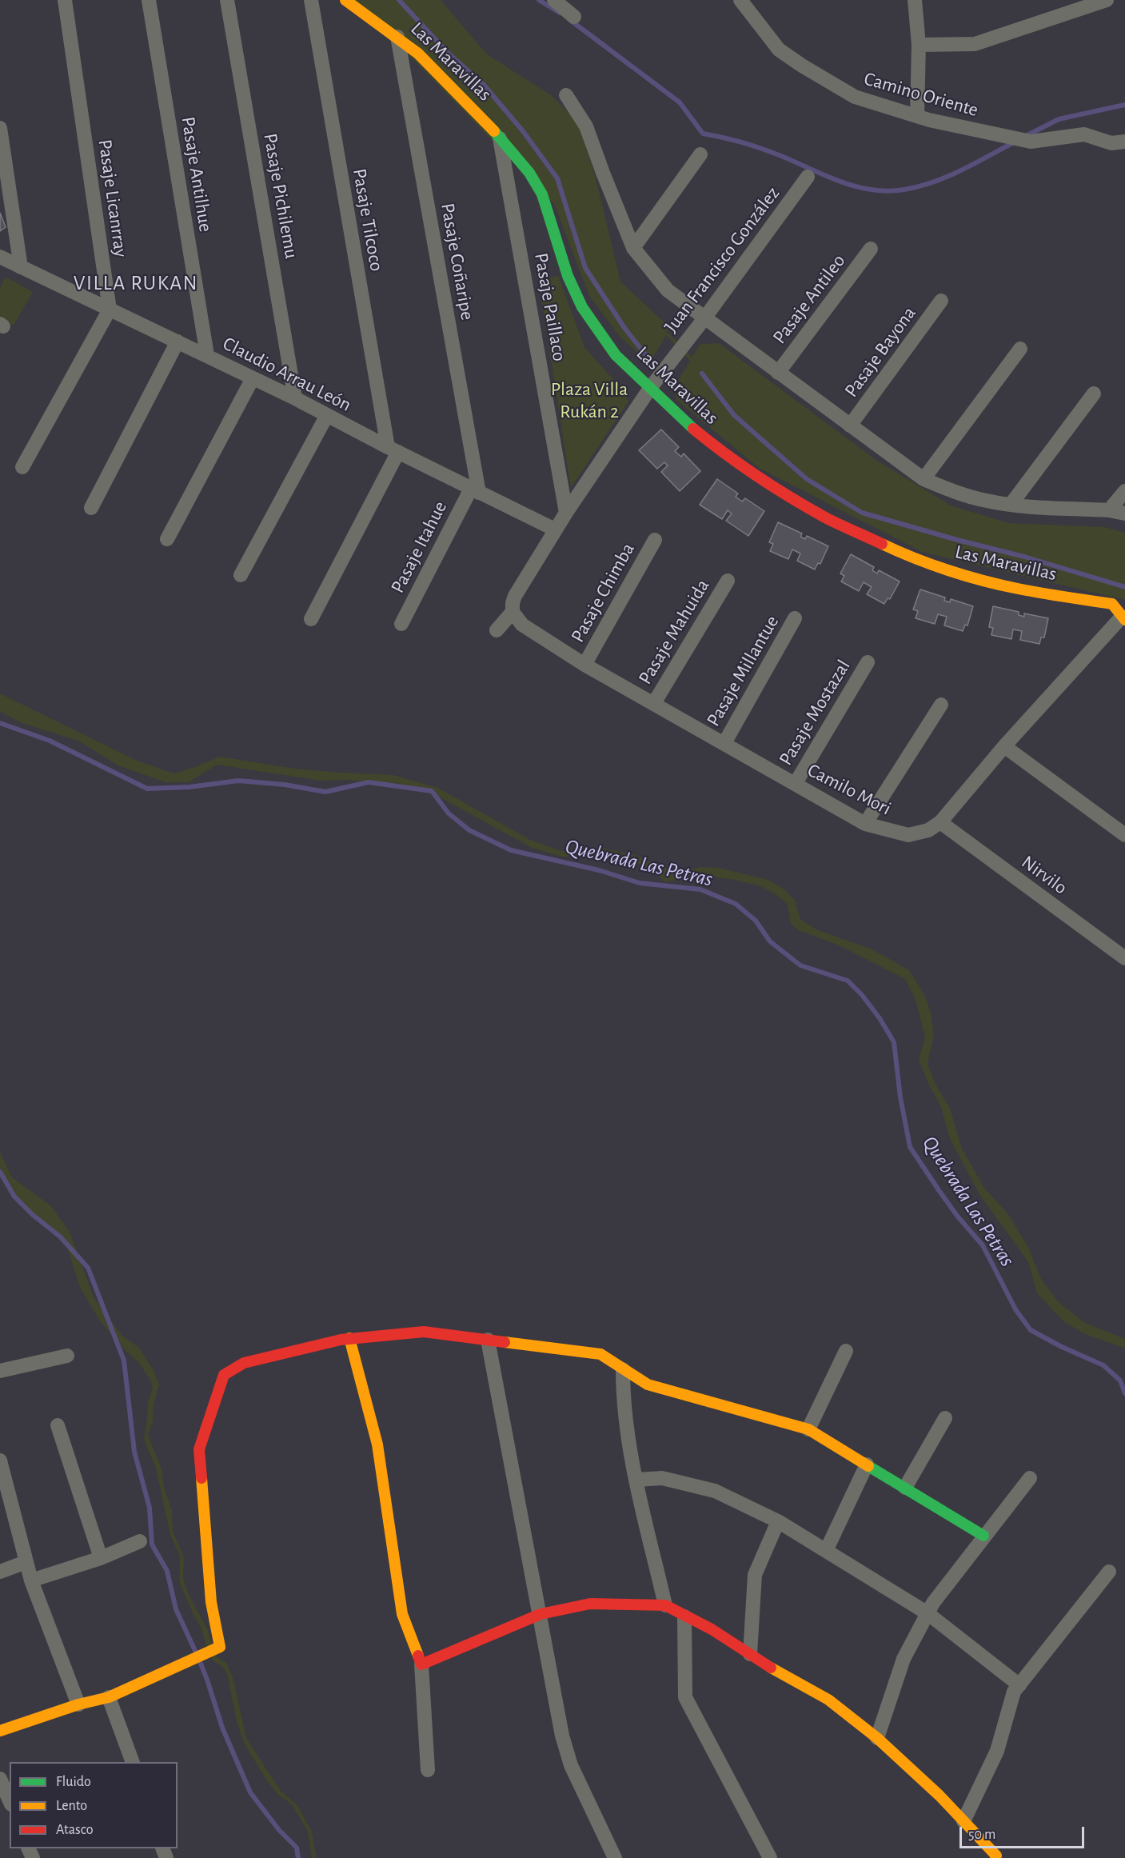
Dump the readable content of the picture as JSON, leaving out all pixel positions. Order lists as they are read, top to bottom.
{
  "streets": {
    "street": [
      "Las Maravillas",
      "Camino Oriente",
      "Pasaje Antilhue",
      "Pasaje Pichilemu",
      "Pasaje Licanrray",
      "Pasaje Tilcoco",
      "Juan Francisco González",
      "Pasaje Coñaripe",
      "Pasaje Antileo",
      "Pasaje Paillaco",
      "Pasaje Bayona",
      "Claudio Arrau León",
      "Pasaje Itahue",
      "Pasaje Chimba",
      "Pasaje Mahuida",
      "Pasaje Millantue",
      "Pasaje Mostazal",
      "Camilo Mori",
      "Nirvilo"
    ]
  },
  "crossings": [
    ["Las Maravillas", "Juan Francisco González"],
    ["Las Maravillas", "Pasaje Coñaripe"],
    ["Las Maravillas", "Pasaje Paillaco"],
    ["Las Maravillas", "Camilo Mori"],
    ["Pasaje Antilhue", "Claudio Arrau León"],
    ["Pasaje Pichilemu", "Claudio Arrau León"],
    ["Pasaje Licanrray", "Claudio Arrau León"],
    ["Pasaje Tilcoco", "Claudio Arrau León"],
    ["Juan Francisco González", "Pasaje Paillaco"],
    ["Juan Francisco González", "Claudio Arrau León"],
    ["Juan Francisco González", "Camilo Mori"],
    ["Pasaje Coñaripe", "Claudio Arrau León"],
    ["Pasaje Coñaripe", "Pasaje Itahue"],
    ["Claudio Arrau León", "Pasaje Itahue"],
    ["Pasaje Chimba", "Camilo Mori"],
    ["Pasaje Mahuida", "Camilo Mori"],
    ["Pasaje Millantue", "Camilo Mori"],
    ["Pasaje Mostazal", "Camilo Mori"],
    ["Camilo Mori", "Nirvilo"]
  ],
  "districts": ["VILLA RUKAN"],
  "water": ["Quebrada Las Petras"],
  "parks": ["Plaza Villa Rukán 2"],
  "legend": ["Fluido", "Lento", "Atasco"],
  "scale_bar": "50 m"
}
